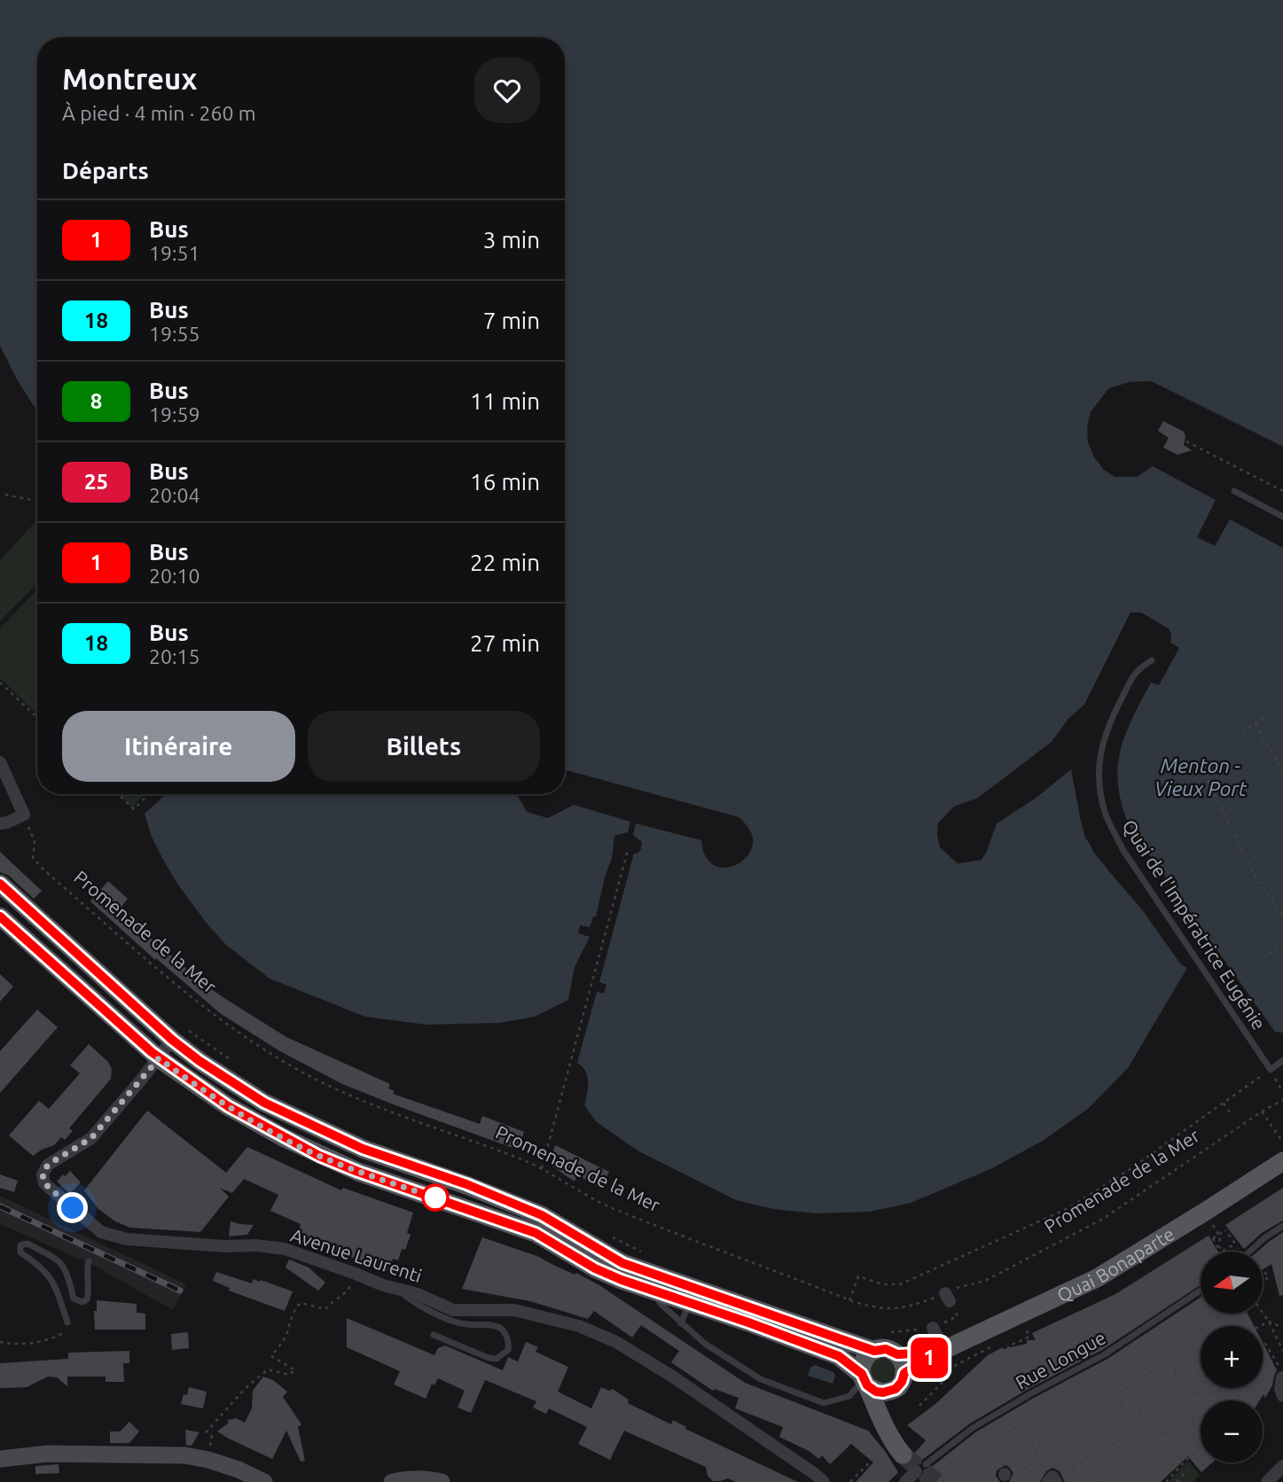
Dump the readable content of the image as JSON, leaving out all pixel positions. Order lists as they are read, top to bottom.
{
  "streets": {
    "main road": ["Quai Bonaparte"],
    "street": ["Avenue Laurenti"],
    "lane": ["Quai de l'Impératrice Eugénie", "Rue Longue"],
    "path": ["Promenade de la Mer"]
  },
  "water": ["Menton - Vieux Port"],
  "lines": ["bus line 1"],
  "north": "left",
  "page": {
    "on_map": "1",
    "heading": [
      ["Montreux", "À pied · 4 min · 260 m"],
      "Départs"
    ],
    "list": [
      {
        "mark": "1",
        "name": "Bus",
        "note": "19:51",
        "value": "3 min"
      },
      {
        "mark": "18",
        "name": "Bus",
        "note": "19:55",
        "value": "7 min"
      },
      {
        "mark": "8",
        "name": "Bus",
        "note": "19:59",
        "value": "11 min"
      },
      {
        "mark": "25",
        "name": "Bus",
        "note": "20:04",
        "value": "16 min"
      },
      {
        "mark": "1",
        "name": "Bus",
        "note": "20:10",
        "value": "22 min"
      },
      {
        "mark": "18",
        "name": "Bus",
        "note": "20:15",
        "value": "27 min"
      }
    ],
    "buttons": ["Itinéraire", "Billets"],
    "map_buttons": ["+", "−"]
  }
}
